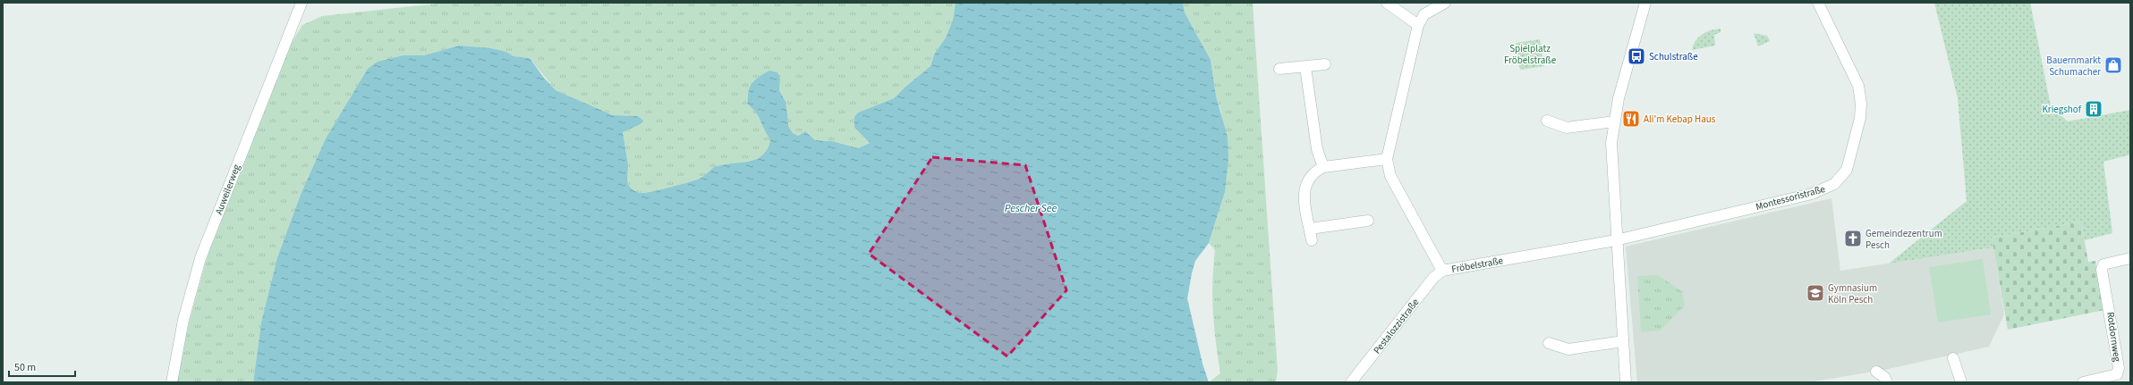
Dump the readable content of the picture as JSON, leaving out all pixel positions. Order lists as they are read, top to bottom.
{
  "streets": {
    "street": [
      "Auweilerweg",
      "Montessoristraße",
      "Fröbelstraße",
      "Pestalozzistraße",
      "Rotdornweg"
    ]
  },
  "crossings": [
    ["Montessoristraße", "Fröbelstraße"],
    ["Fröbelstraße", "Pestalozzistraße"]
  ],
  "water": ["Pescher See"],
  "parks": ["Spielplatz Fröbelstraße"],
  "places": {
    "bus stop": ["Schulstraße"],
    "shop": ["Bauernmarkt Schumacher"],
    "building": ["Kriegshof"],
    "restaurant": ["Ali'm Kebap Haus"],
    "church": ["Gemeindezentrum Pesch"],
    "school or university": ["Gymnasium Köln Pesch"]
  },
  "scale_bar": "50 m"
}
